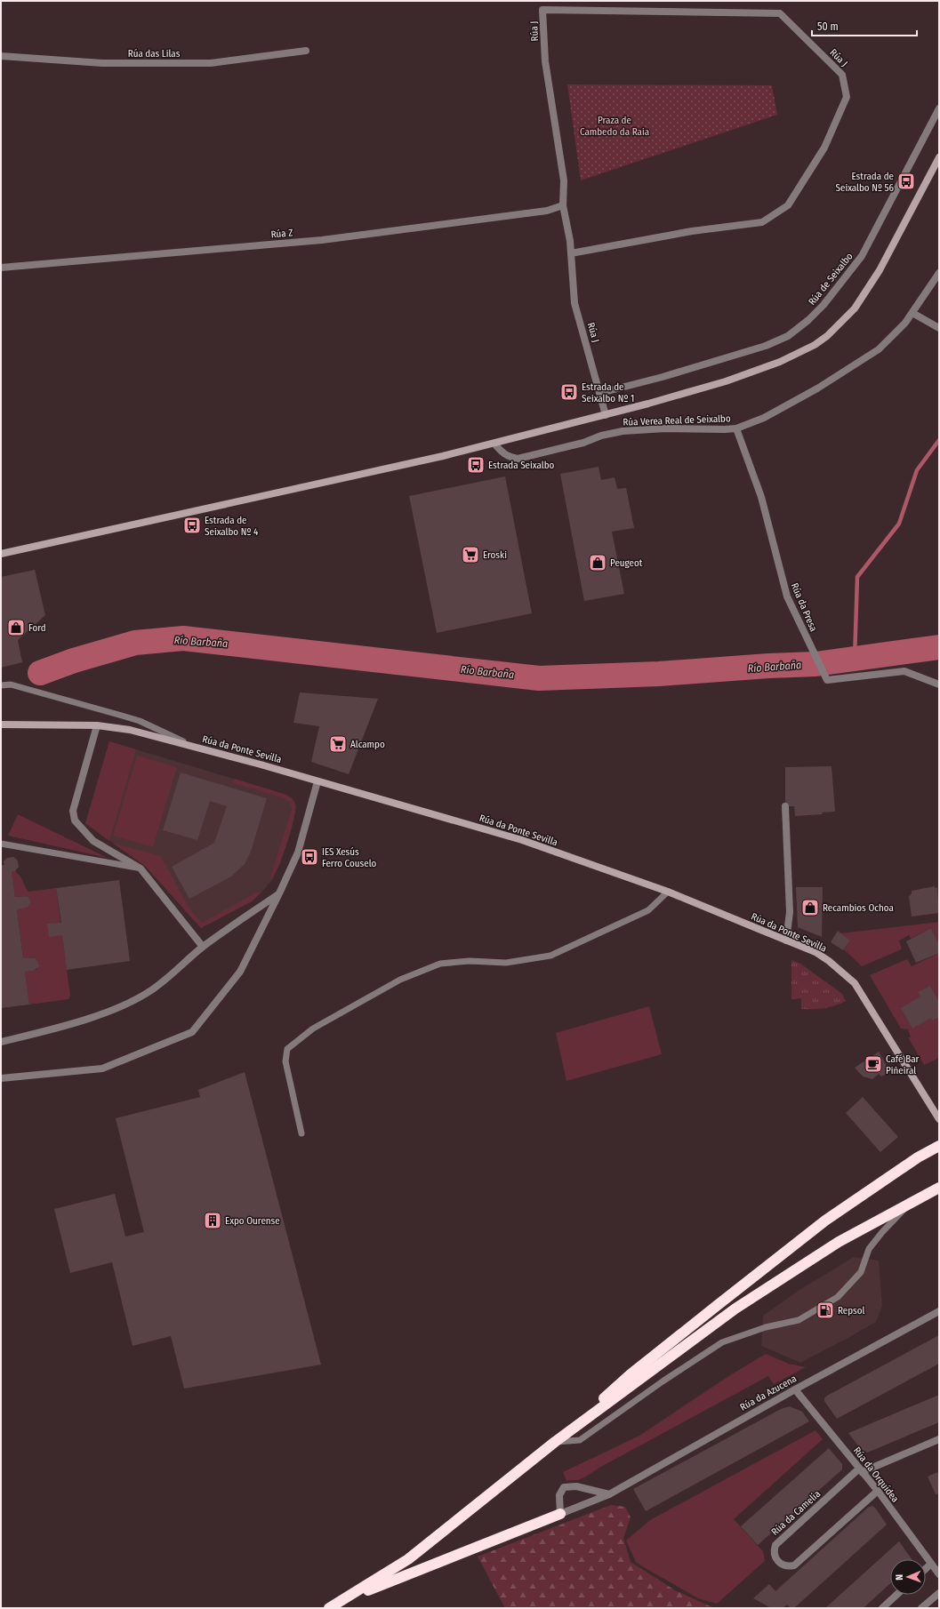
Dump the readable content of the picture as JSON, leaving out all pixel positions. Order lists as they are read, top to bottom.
{
  "streets": {
    "street": [
      "Rúa J",
      "Rúa das Lilas",
      "Rúa Z",
      "Rúa de Seixalbo",
      "Rúa Verea Real de Seixalbo",
      "Rúa da Presa",
      "Rúa da Ponte Sevilla",
      "Rúa da Azucena",
      "Rúa da Orquídea",
      "Rúa da Camelia"
    ]
  },
  "crossings": [
    ["Rúa J", "Rúa Z"],
    ["Rúa J", "Rúa de Seixalbo"],
    ["Rúa Verea Real de Seixalbo", "Rúa da Presa"],
    ["Rúa da Azucena", "Rúa da Orquídea"],
    ["Rúa da Orquídea", "Rúa da Camelia"]
  ],
  "water": ["Río Barbaña"],
  "parks": ["Praza de Cambedo da Raia"],
  "places": {
    "bus stop": [
      "Estrada de Seixalbo Nº 56",
      "Estrada de Seixalbo Nº 1",
      "Estrada Seixalbo",
      "Estrada de Seixalbo Nº 4",
      "IES Xesús Ferro Couselo"
    ],
    "supermarket": ["Eroski", "Alcampo"],
    "shop": ["Peugeot", "Ford", "Recambios Ochoa"],
    "cafe": ["Café Bar Piñeiral"],
    "building": ["Expo Ourense"],
    "fuel station": ["Repsol"]
  },
  "scale_bar": "50 m",
  "north": "left"
}
